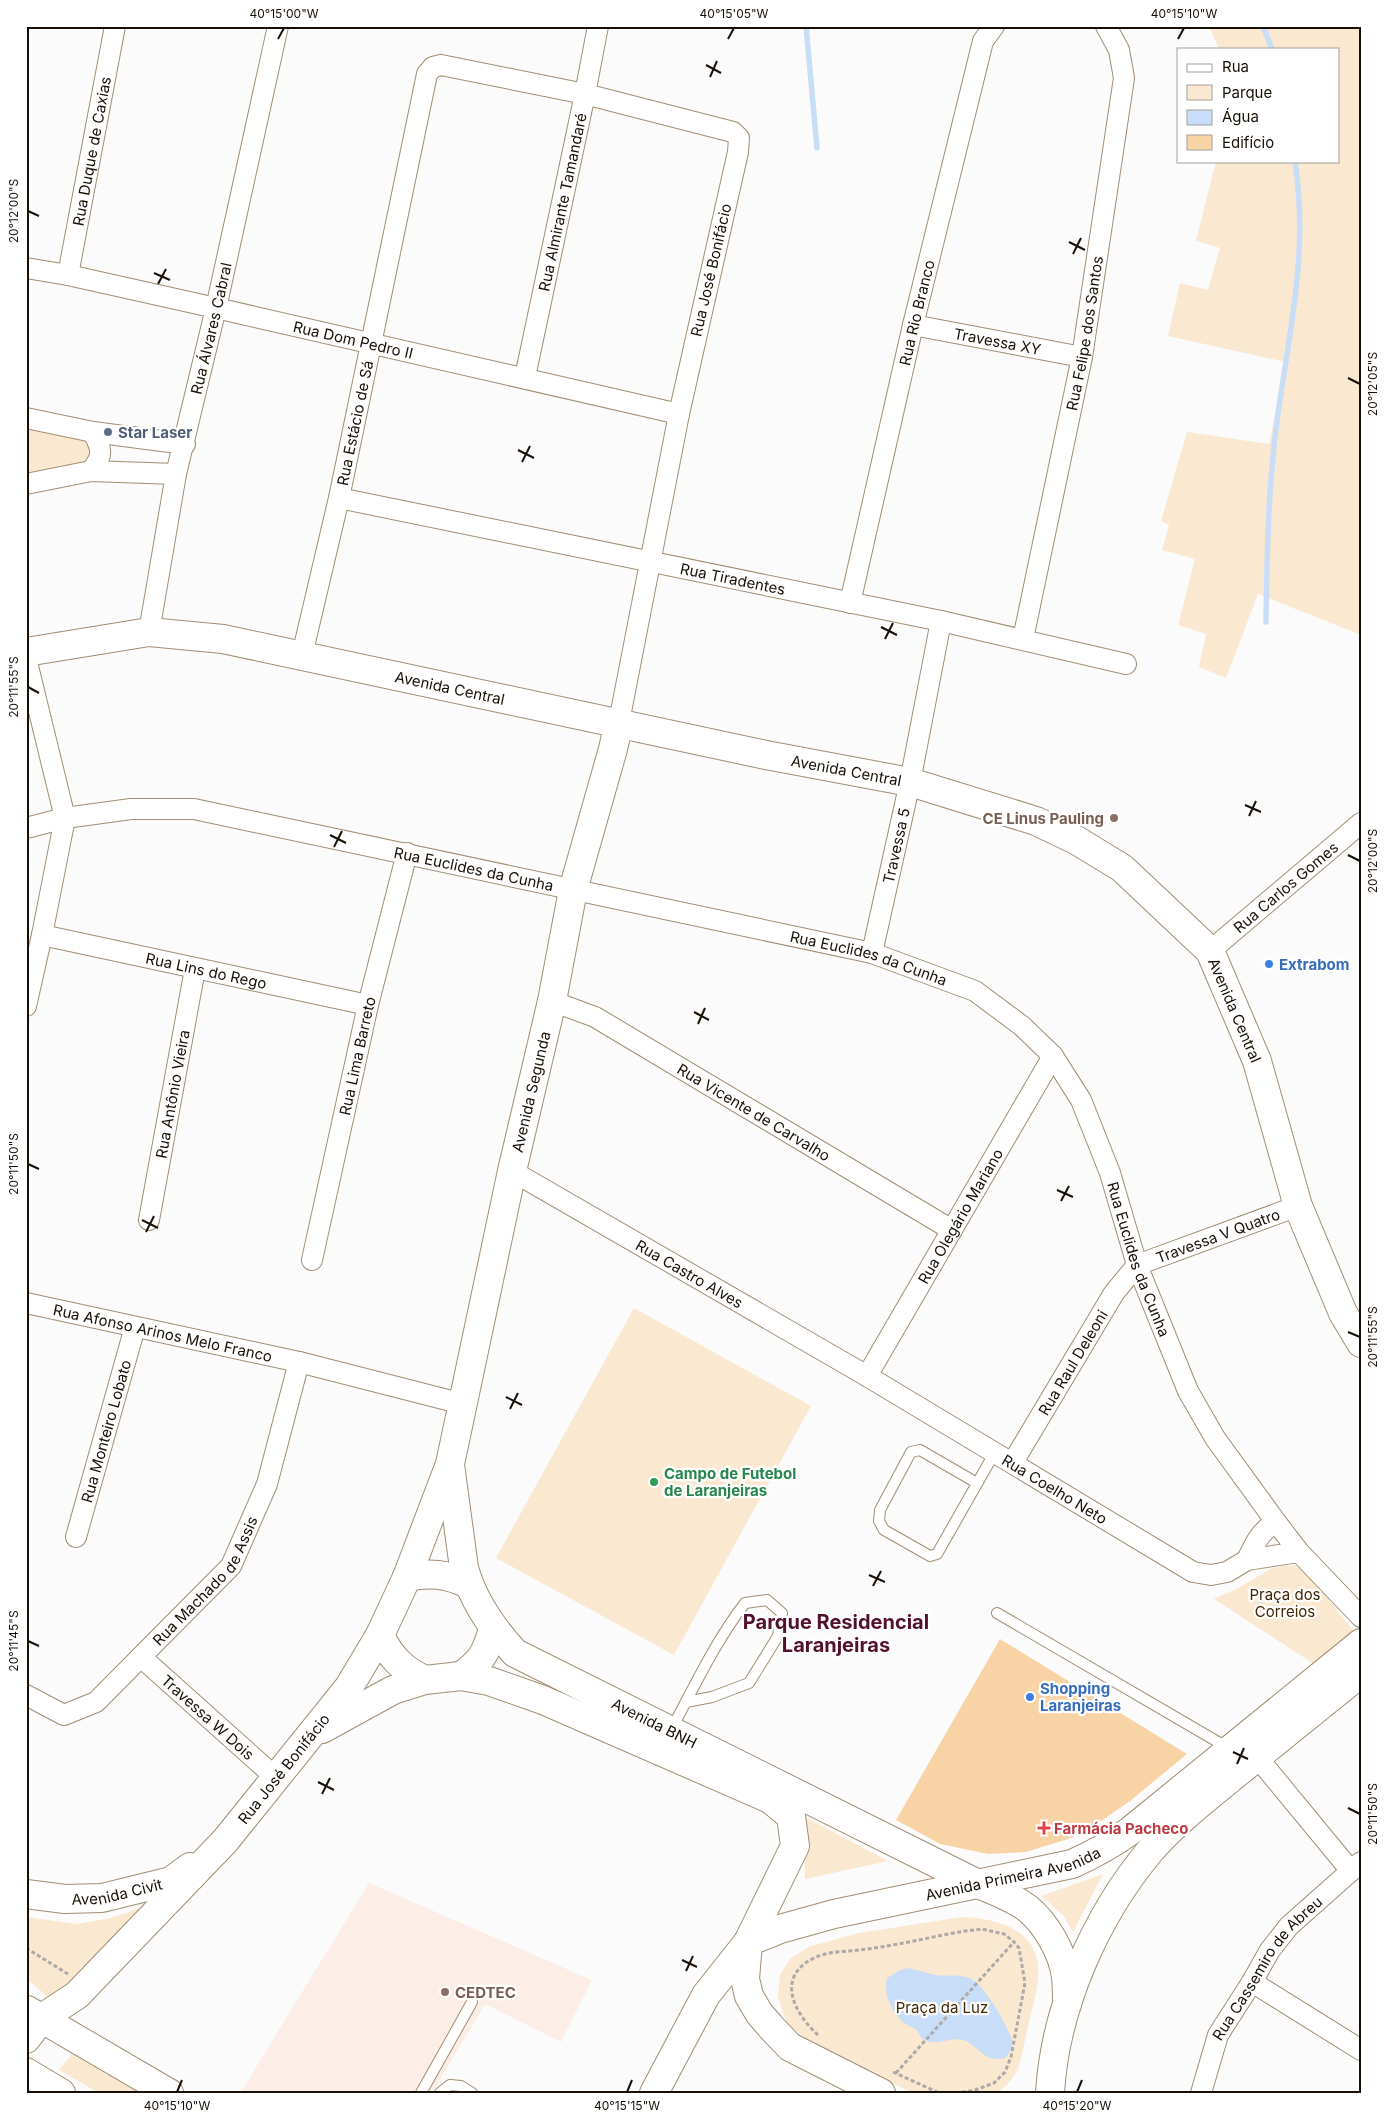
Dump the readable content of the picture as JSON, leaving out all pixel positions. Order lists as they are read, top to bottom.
{
  "streets": {
    "street": [
      "Rua Duque de Caxias",
      "Rua Almirante Tamandaré",
      "Rua José Bonifácio",
      "Rua Rio Branco",
      "Rua Álvares Cabral",
      "Rua Felipe dos Santos",
      "Rua Dom Pedro II",
      "Travessa XY",
      "Rua Estácio de Sá",
      "Rua Tiradentes",
      "Avenida Central",
      "Travessa 5",
      "Rua Euclides da Cunha",
      "Rua Carlos Gomes",
      "Rua Lins do Rego",
      "Rua Lima Barreto",
      "Avenida Segunda",
      "Rua Antônio Vieira",
      "Rua Vicente de Carvalho",
      "Rua Olegário Mariano",
      "Travessa V Quatro",
      "Rua Castro Alves",
      "Rua Afonso Arinos Melo Franco",
      "Rua Raul Deleoni",
      "Rua Monteiro Lobato",
      "Rua Coelho Neto",
      "Rua Machado de Assis",
      "Travessa W Dois",
      "Avenida BNH",
      "Avenida Primeira Avenida",
      "Avenida Civit",
      "Rua Cassemiro de Abreu"
    ]
  },
  "crossings": [
    ["Rua Duque de Caxias", "Rua Dom Pedro II"],
    ["Rua Almirante Tamandaré", "Rua José Bonifácio"],
    ["Rua Almirante Tamandaré", "Rua Dom Pedro II"],
    ["Rua José Bonifácio", "Rua Dom Pedro II"],
    ["Rua José Bonifácio", "Rua Estácio de Sá"],
    ["Rua José Bonifácio", "Rua Tiradentes"],
    ["Rua José Bonifácio", "Avenida Central"],
    ["Rua José Bonifácio", "Avenida Segunda"],
    ["Rua José Bonifácio", "Travessa W Dois"],
    ["Rua José Bonifácio", "Avenida BNH"],
    ["Rua José Bonifácio", "Avenida Civit"],
    ["Rua Rio Branco", "Travessa XY"],
    ["Rua Rio Branco", "Rua Tiradentes"],
    ["Rua Álvares Cabral", "Rua Dom Pedro II"],
    ["Rua Álvares Cabral", "Avenida Central"],
    ["Rua Felipe dos Santos", "Travessa XY"],
    ["Rua Felipe dos Santos", "Rua Tiradentes"],
    ["Rua Dom Pedro II", "Rua Estácio de Sá"],
    ["Rua Estácio de Sá", "Rua Tiradentes"],
    ["Rua Estácio de Sá", "Avenida Central"],
    ["Rua Tiradentes", "Travessa 5"],
    ["Avenida Central", "Travessa 5"],
    ["Avenida Central", "Rua Carlos Gomes"],
    ["Avenida Central", "Avenida Segunda"],
    ["Avenida Central", "Travessa V Quatro"],
    ["Travessa 5", "Rua Euclides da Cunha"],
    ["Rua Euclides da Cunha", "Rua Lima Barreto"],
    ["Rua Euclides da Cunha", "Avenida Segunda"],
    ["Rua Euclides da Cunha", "Rua Olegário Mariano"],
    ["Rua Euclides da Cunha", "Travessa V Quatro"],
    ["Rua Euclides da Cunha", "Rua Raul Deleoni"],
    ["Rua Euclides da Cunha", "Rua Coelho Neto"],
    ["Rua Lins do Rego", "Rua Lima Barreto"],
    ["Rua Lins do Rego", "Rua Antônio Vieira"],
    ["Avenida Segunda", "Rua Vicente de Carvalho"],
    ["Avenida Segunda", "Rua Castro Alves"],
    ["Avenida Segunda", "Rua Afonso Arinos Melo Franco"],
    ["Avenida Segunda", "Avenida BNH"],
    ["Rua Vicente de Carvalho", "Rua Olegário Mariano"],
    ["Rua Olegário Mariano", "Rua Castro Alves"],
    ["Rua Olegário Mariano", "Rua Coelho Neto"],
    ["Travessa V Quatro", "Rua Raul Deleoni"],
    ["Rua Castro Alves", "Rua Coelho Neto"],
    ["Rua Afonso Arinos Melo Franco", "Rua Monteiro Lobato"],
    ["Rua Afonso Arinos Melo Franco", "Rua Machado de Assis"],
    ["Rua Raul Deleoni", "Rua Coelho Neto"],
    ["Rua Machado de Assis", "Travessa W Dois"],
    ["Avenida BNH", "Avenida Primeira Avenida"]
  ],
  "districts": ["Parque Residencial Laranjeiras"],
  "parks": ["Praça dos Correios", "Praça da Luz"],
  "places": {
    "other": [
      "Star Laser",
      "CE Linus Pauling",
      "Extrabom",
      "Campo de Futebol de Laranjeiras",
      "Shopping Laranjeiras",
      "CEDTEC"
    ],
    "health": ["Farmácia Pacheco"]
  },
  "legend": [
    "Rua",
    "Parque",
    "Água",
    "Edifício"
  ],
  "coordinates": [
    "40°15'00\"W",
    "40°15'05\"W",
    "40°15'10\"W",
    "20°12'00\"S",
    "20°12'05\"S",
    "20°11'55\"S",
    "20°11'50\"S",
    "20°11'45\"S",
    "40°15'15\"W",
    "40°15'20\"W"
  ]
}
